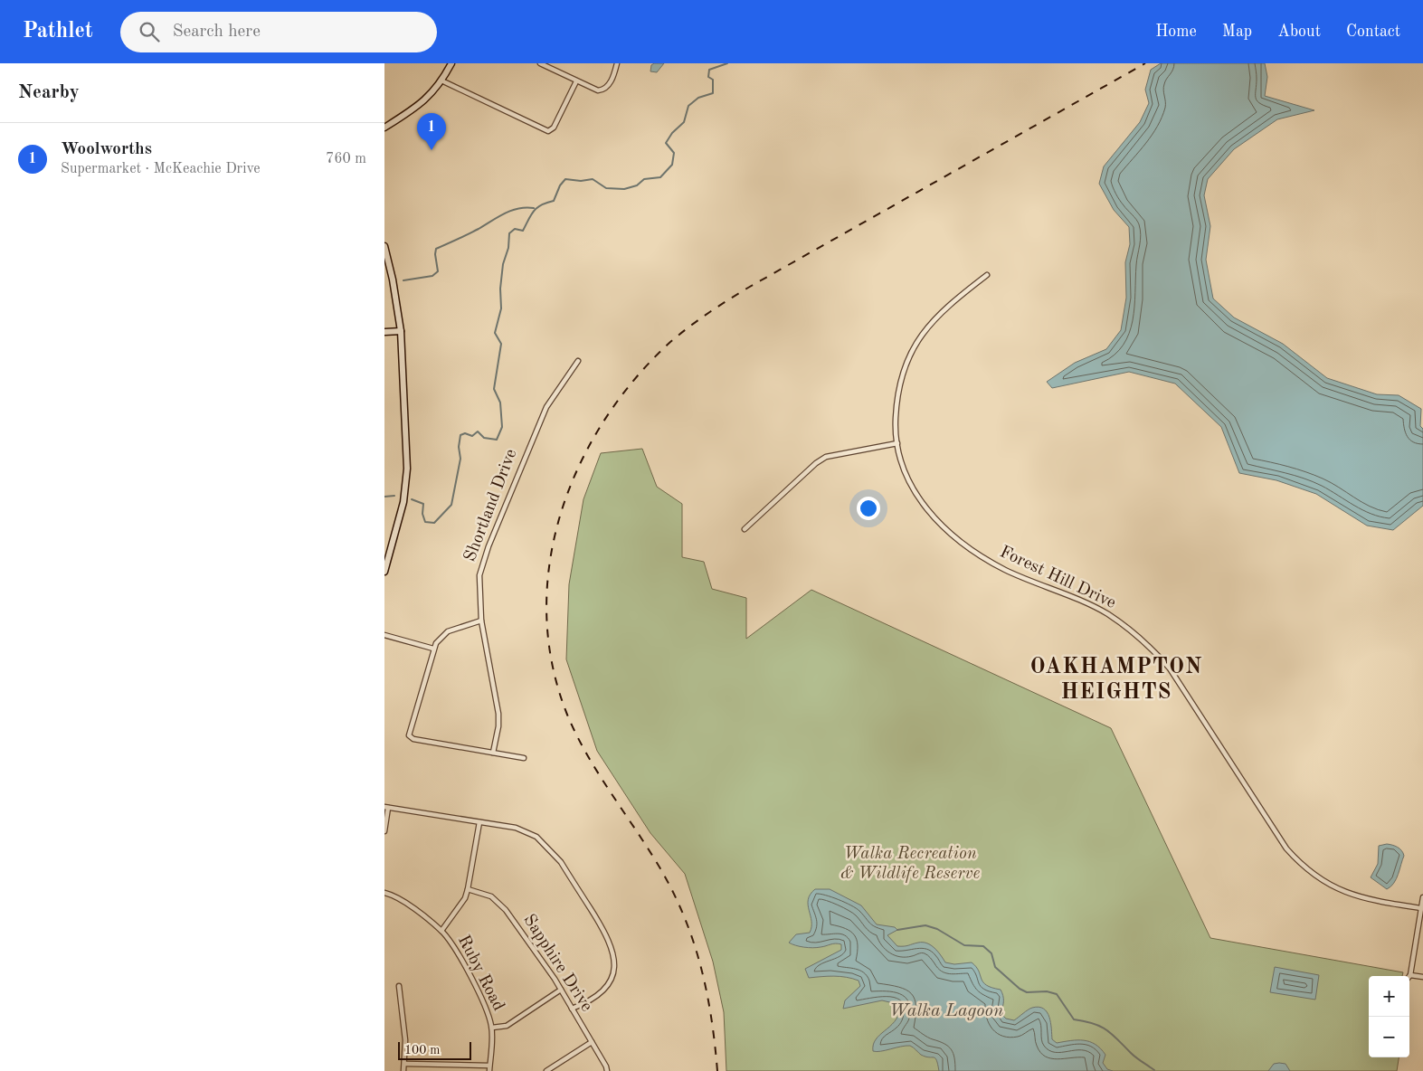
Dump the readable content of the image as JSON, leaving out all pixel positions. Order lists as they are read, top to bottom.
{
  "streets": {
    "street": [
      "Shortland Drive",
      "Forest Hill Drive",
      "Sapphire Drive",
      "Ruby Road"
    ]
  },
  "districts": ["OAKHAMPTON HEIGHTS"],
  "water": ["Walka Lagoon"],
  "parks": ["Walka Recreation & Wildlife Reserve"],
  "scale_bar": "100 m",
  "page": {
    "header": "Pathlet",
    "search": "Search here",
    "nav": [
      "Home",
      "Map",
      "About",
      "Contact"
    ],
    "heading": "Nearby",
    "pins": "1",
    "list": [
      {
        "mark": "1",
        "name": "Woolworths",
        "note": "Supermarket · McKeachie Drive",
        "value": "760 m"
      }
    ],
    "map_buttons": ["+", "−"],
    "scale": "100 m"
  }
}
